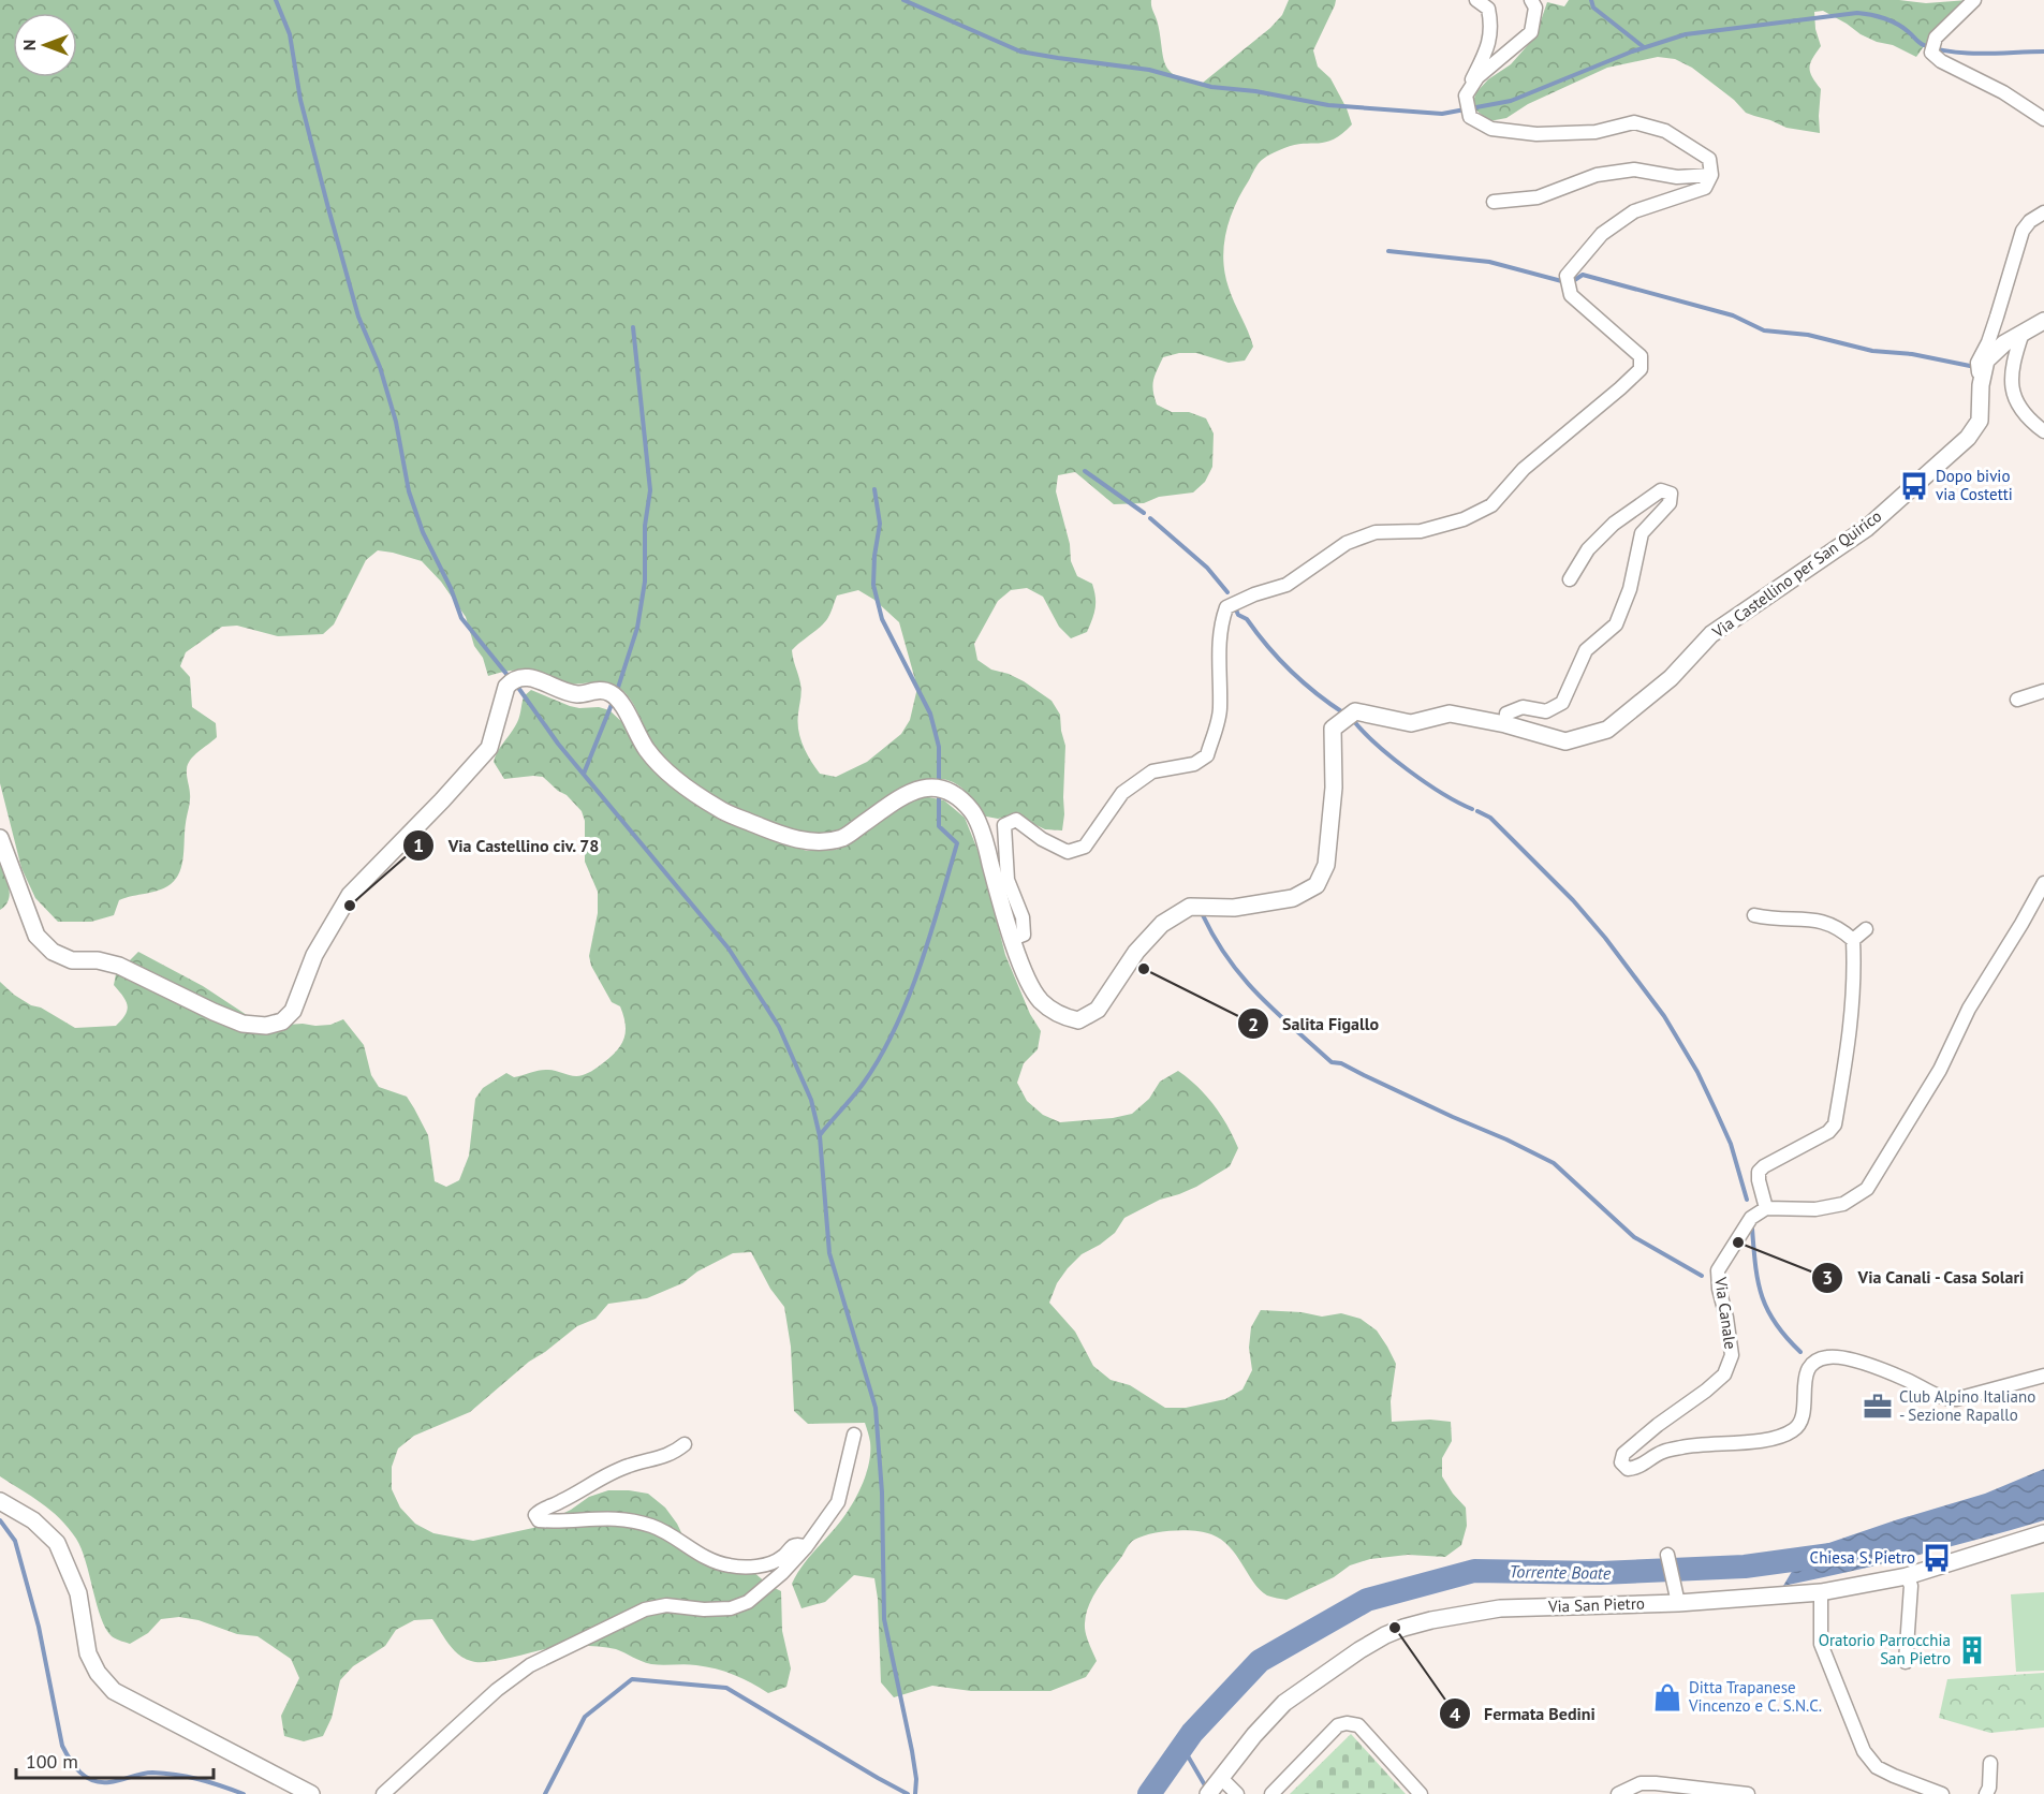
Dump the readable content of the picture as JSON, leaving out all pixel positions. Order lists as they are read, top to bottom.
{
  "streets": {
    "street": ["Via Castellino per San Quirico", "Via Canale", "Via San Pietro"]
  },
  "water": ["Torrente Boate"],
  "places": {
    "bus stop": ["Dopo bivio via Costetti", "Chiesa S. Pietro"],
    "other": [
      "Via Castellino civ. 78",
      "Salita Figallo",
      "Via Canali - Casa Solari",
      "Fermata Bedini"
    ],
    "office": ["Club Alpino Italiano - Sezione Rapallo"],
    "building": ["Oratorio Parrocchia San Pietro"],
    "shop": ["Ditta Trapanese Vincenzo e C. S.N.C."]
  },
  "scale_bar": "100 m",
  "north": "left"
}
